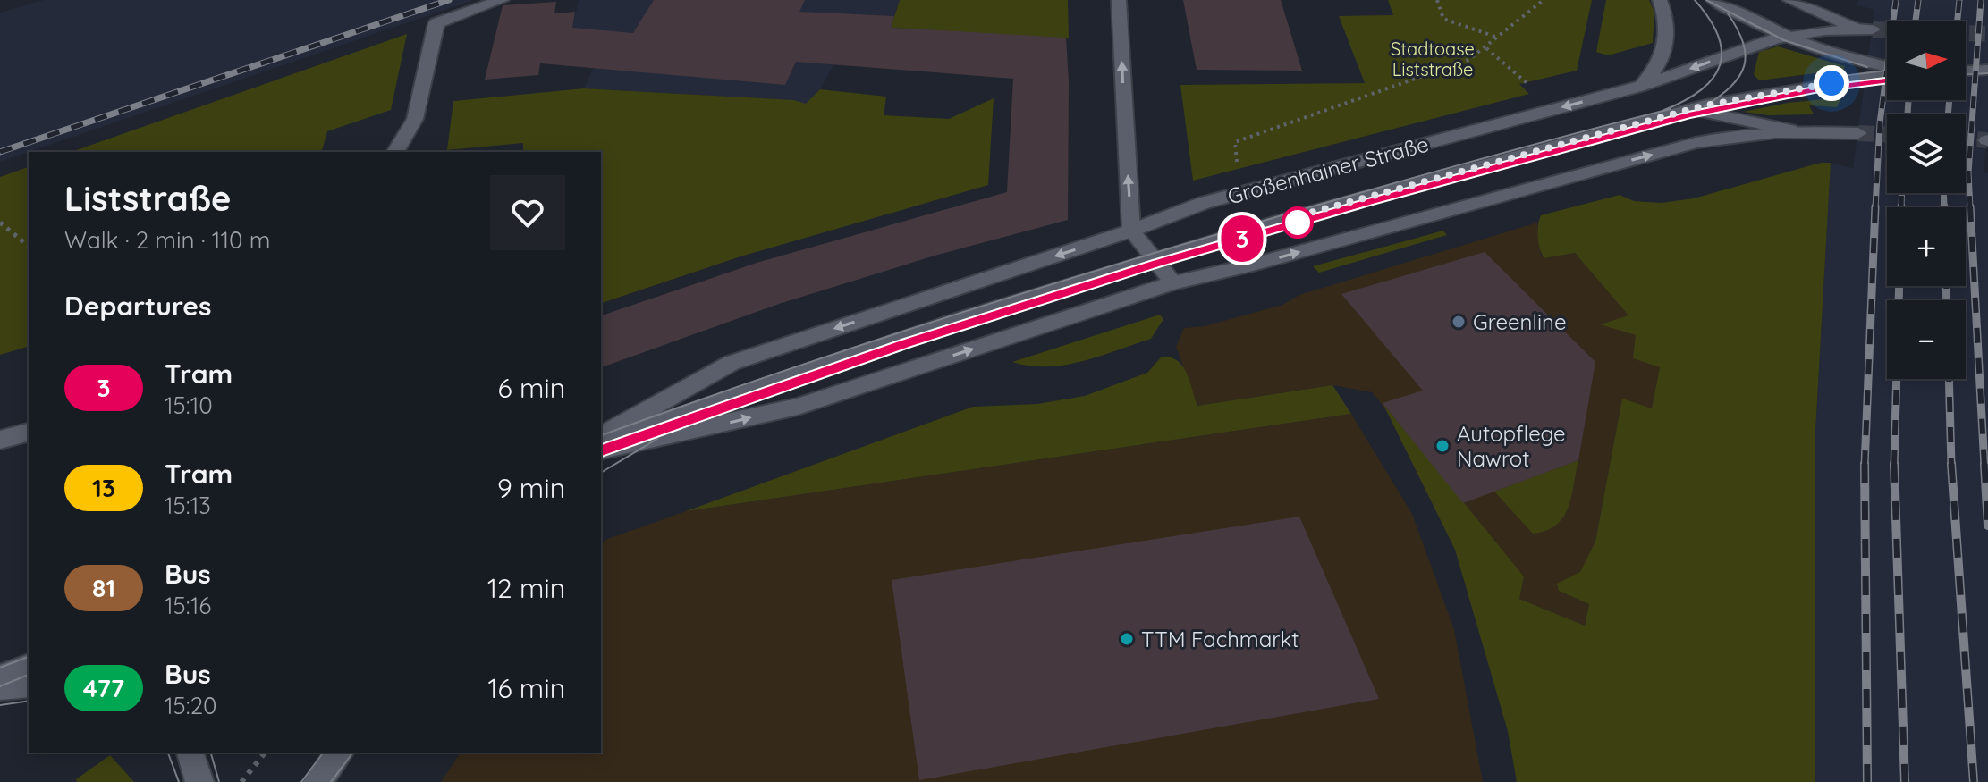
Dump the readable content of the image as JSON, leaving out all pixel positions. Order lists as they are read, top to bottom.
{
  "streets": {
    "main road": ["Großenhainer Straße"]
  },
  "parks": ["Stadtoase Liststraße"],
  "places": ["Greenline", "Autopflege Nawrot", "TTM Fachmarkt"],
  "lines": ["tram line 3"],
  "north": "right",
  "page": {
    "on_map": "3",
    "map_buttons": ["+", "−"],
    "heading": [
      ["Liststraße", "Walk · 2 min · 110 m"],
      "Departures"
    ],
    "list": [
      {
        "mark": "3",
        "name": "Tram",
        "note": "15:10",
        "value": "6 min"
      },
      {
        "mark": "13",
        "name": "Tram",
        "note": "15:13",
        "value": "9 min"
      },
      {
        "mark": "81",
        "name": "Bus",
        "note": "15:16",
        "value": "12 min"
      },
      {
        "mark": "477",
        "name": "Bus",
        "note": "15:20",
        "value": "16 min"
      }
    ]
  }
}
